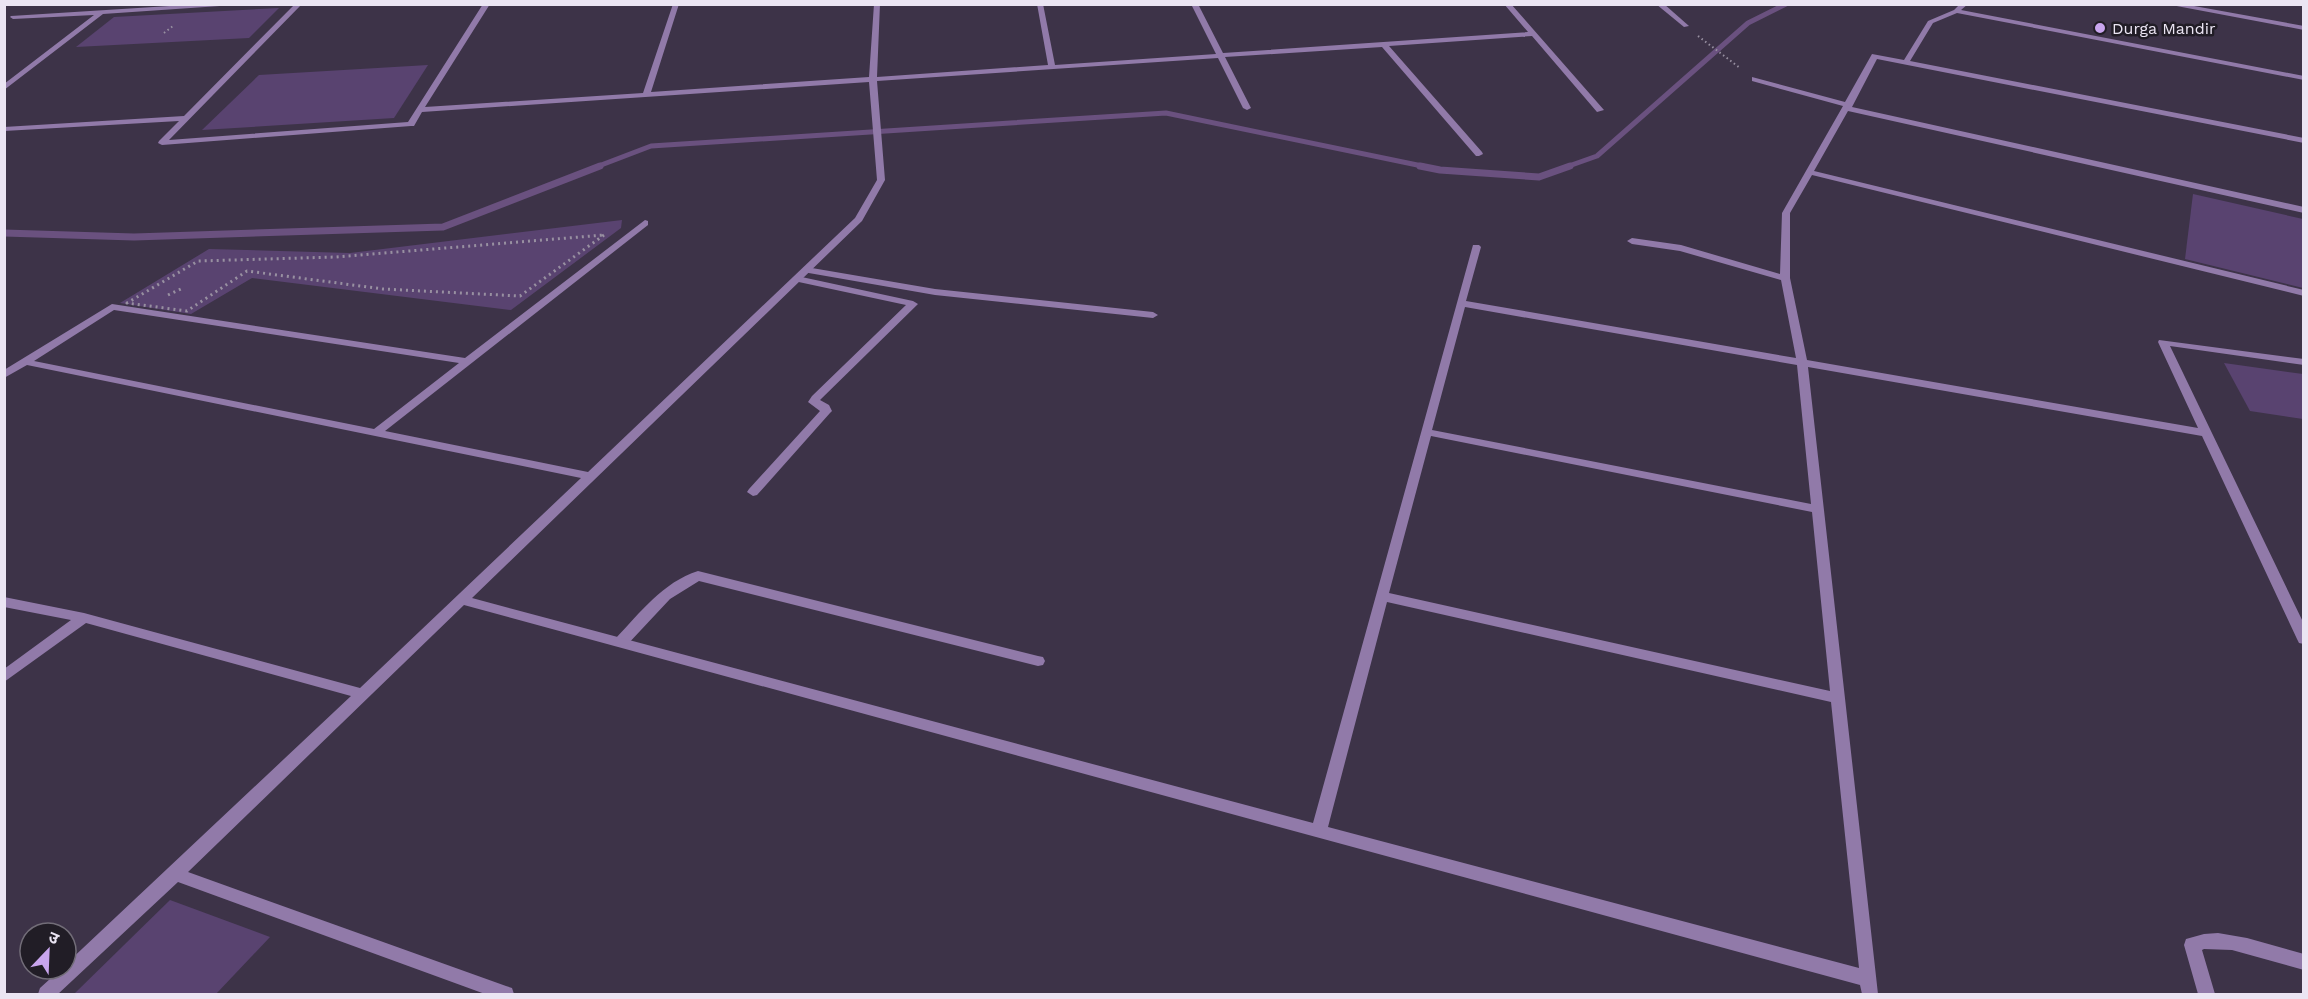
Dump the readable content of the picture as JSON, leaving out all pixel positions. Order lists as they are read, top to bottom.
{
  "places": ["Durga Mandir"],
  "north": "top right"
}
